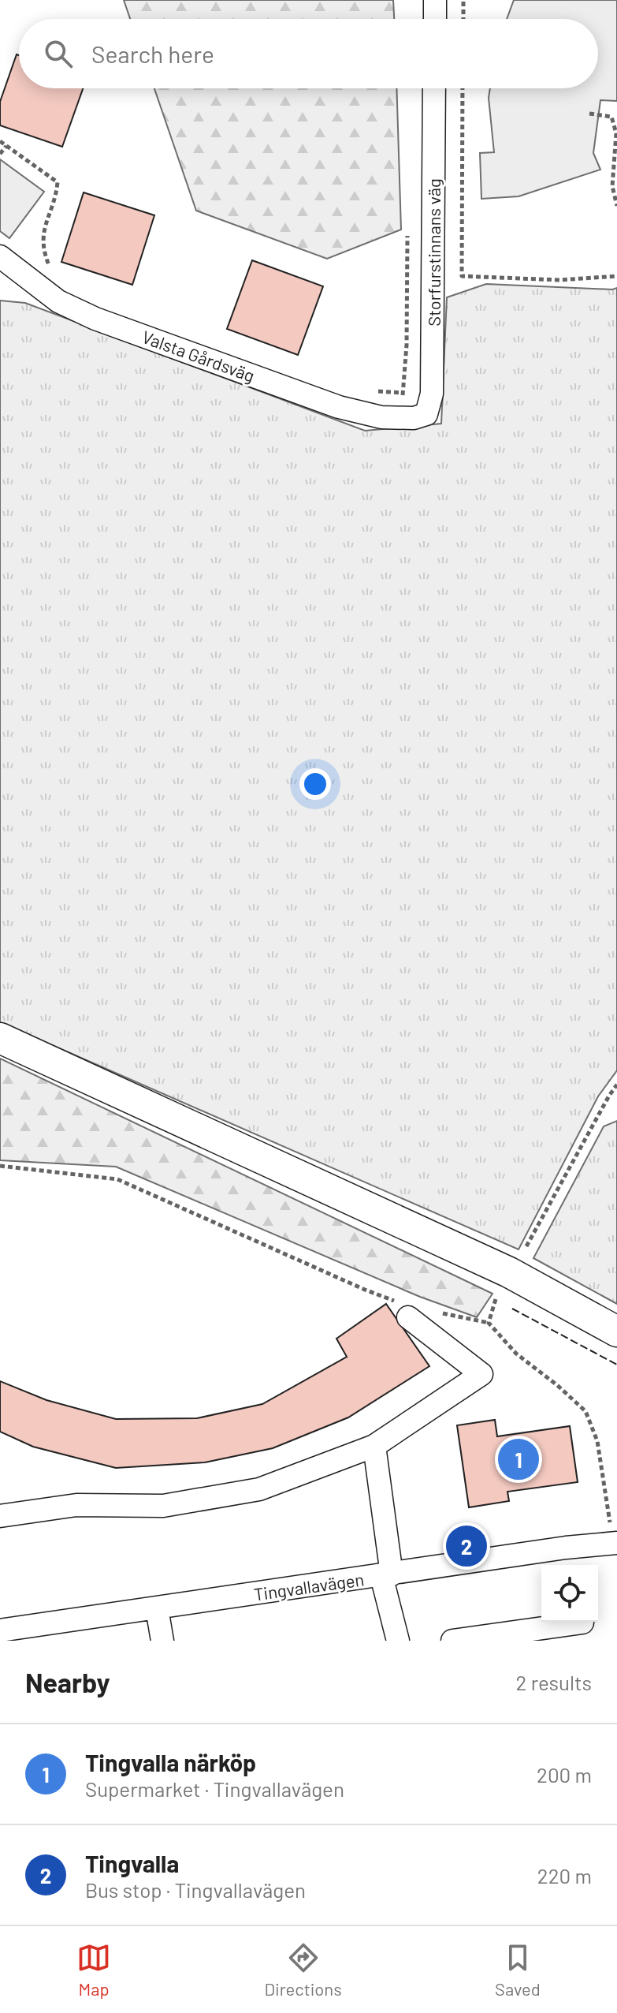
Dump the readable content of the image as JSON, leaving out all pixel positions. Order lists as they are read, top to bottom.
{
  "streets": {
    "street": ["Storfurstinnans väg", "Valsta Gårdsväg", "Tingvallavägen"]
  },
  "crossings": [
    ["Storfurstinnans väg", "Valsta Gårdsväg"]
  ],
  "page": {
    "search": "Search here",
    "pins": ["1", "2"],
    "heading": ["Nearby", "2 results"],
    "list": [
      {
        "mark": "1",
        "name": "Tingvalla närköp",
        "note": "Supermarket · Tingvallavägen",
        "value": "200 m"
      },
      {
        "mark": "2",
        "name": "Tingvalla",
        "note": "Bus stop · Tingvallavägen",
        "value": "220 m"
      }
    ],
    "nav": ["Map", "Directions", "Saved"]
  }
}
